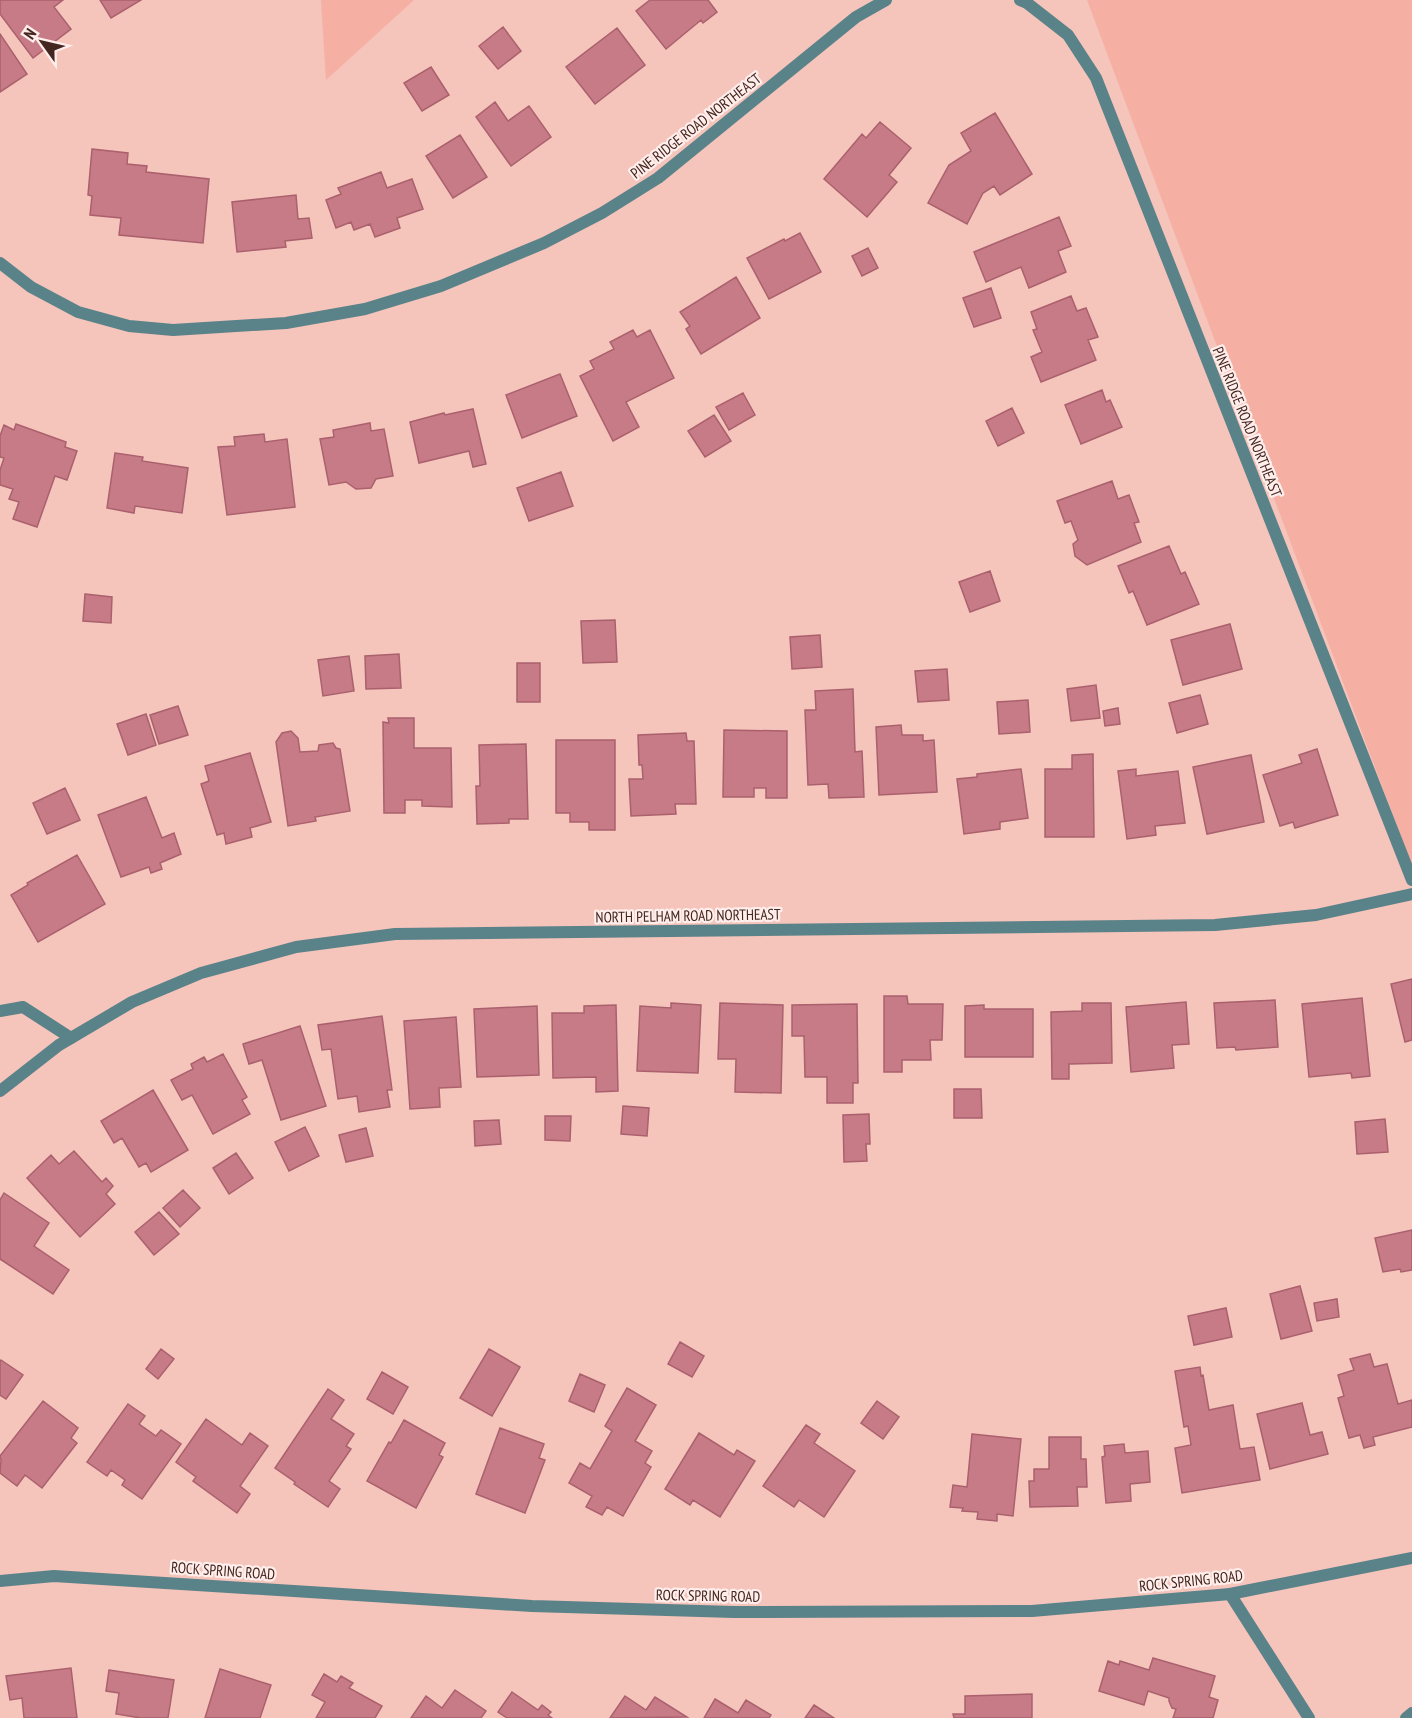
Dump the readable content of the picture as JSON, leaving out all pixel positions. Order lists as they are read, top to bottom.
{
  "streets": {
    "street": ["PINE RIDGE ROAD NORTHEAST", "NORTH PELHAM ROAD NORTHEAST", "ROCK SPRING ROAD"]
  },
  "north": "top left"
}
